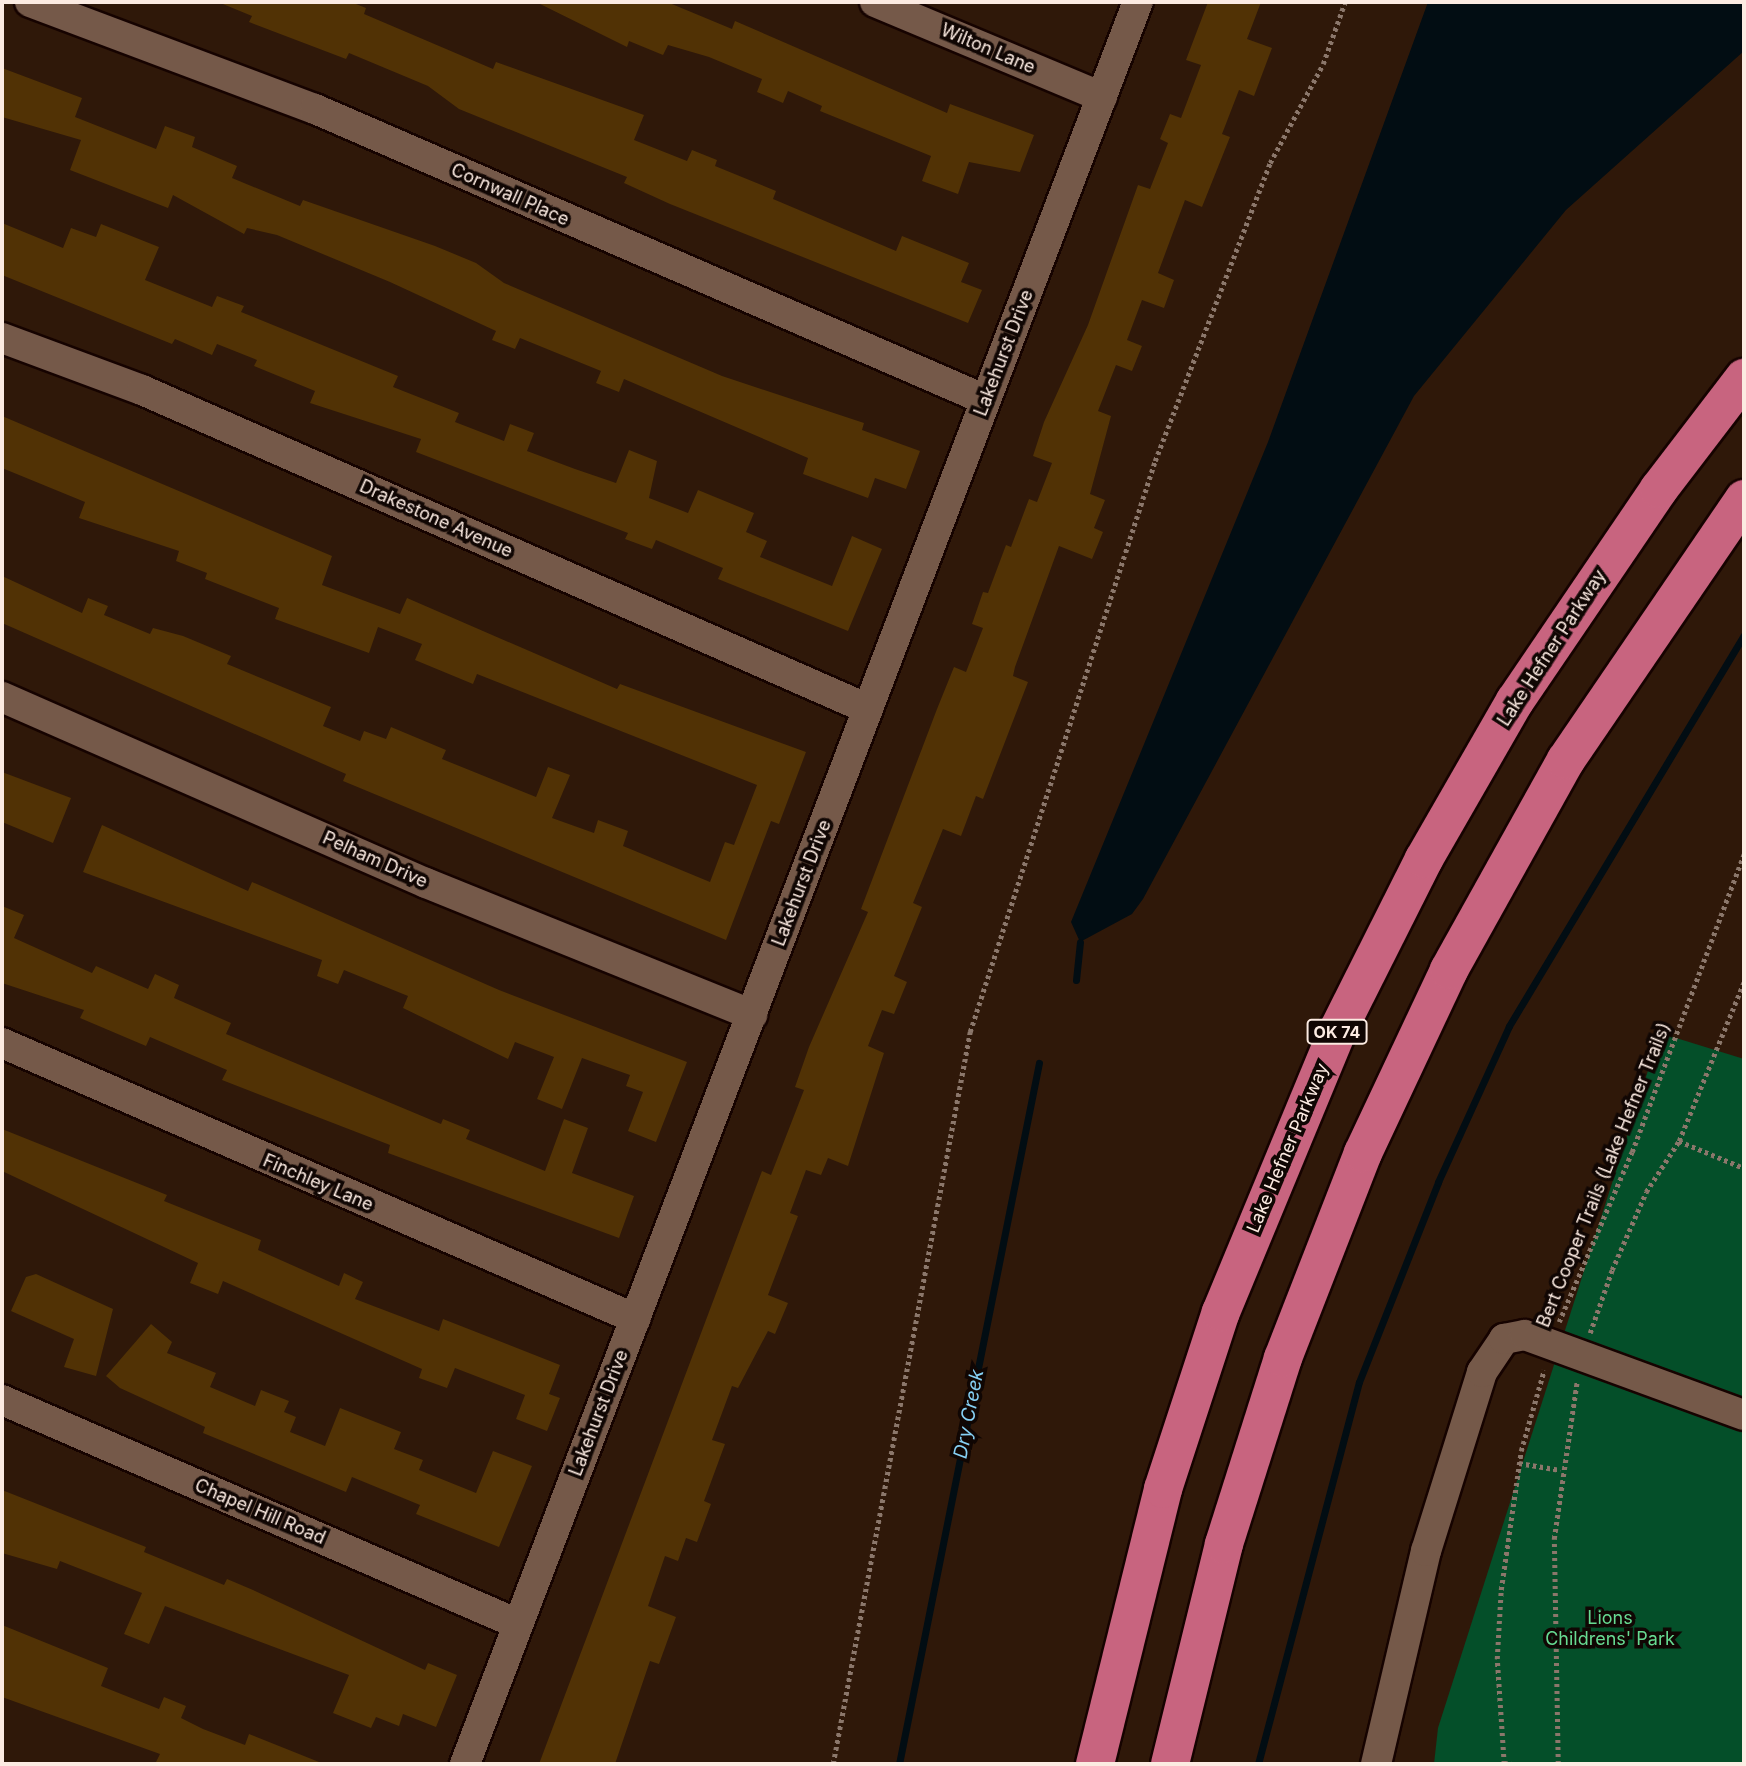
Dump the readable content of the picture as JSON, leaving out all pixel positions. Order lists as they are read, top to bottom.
{
  "streets": {
    "highway": ["Lake Hefner Parkway", "OK 74"],
    "street": [
      "Wilton Lane",
      "Cornwall Place",
      "Lakehurst Drive",
      "Drakestone Avenue",
      "Pelham Drive",
      "Finchley Lane",
      "Chapel Hill Road"
    ],
    "path": ["Bert Cooper Trails (Lake Hefner Trails)"]
  },
  "crossings": [
    ["Wilton Lane", "Lakehurst Drive"],
    ["Cornwall Place", "Lakehurst Drive"],
    ["Lakehurst Drive", "Drakestone Avenue"],
    ["Lakehurst Drive", "Pelham Drive"],
    ["Lakehurst Drive", "Finchley Lane"],
    ["Lakehurst Drive", "Chapel Hill Road"]
  ],
  "water": ["Dry Creek"],
  "parks": ["Lions Childrens' Park"]
}
